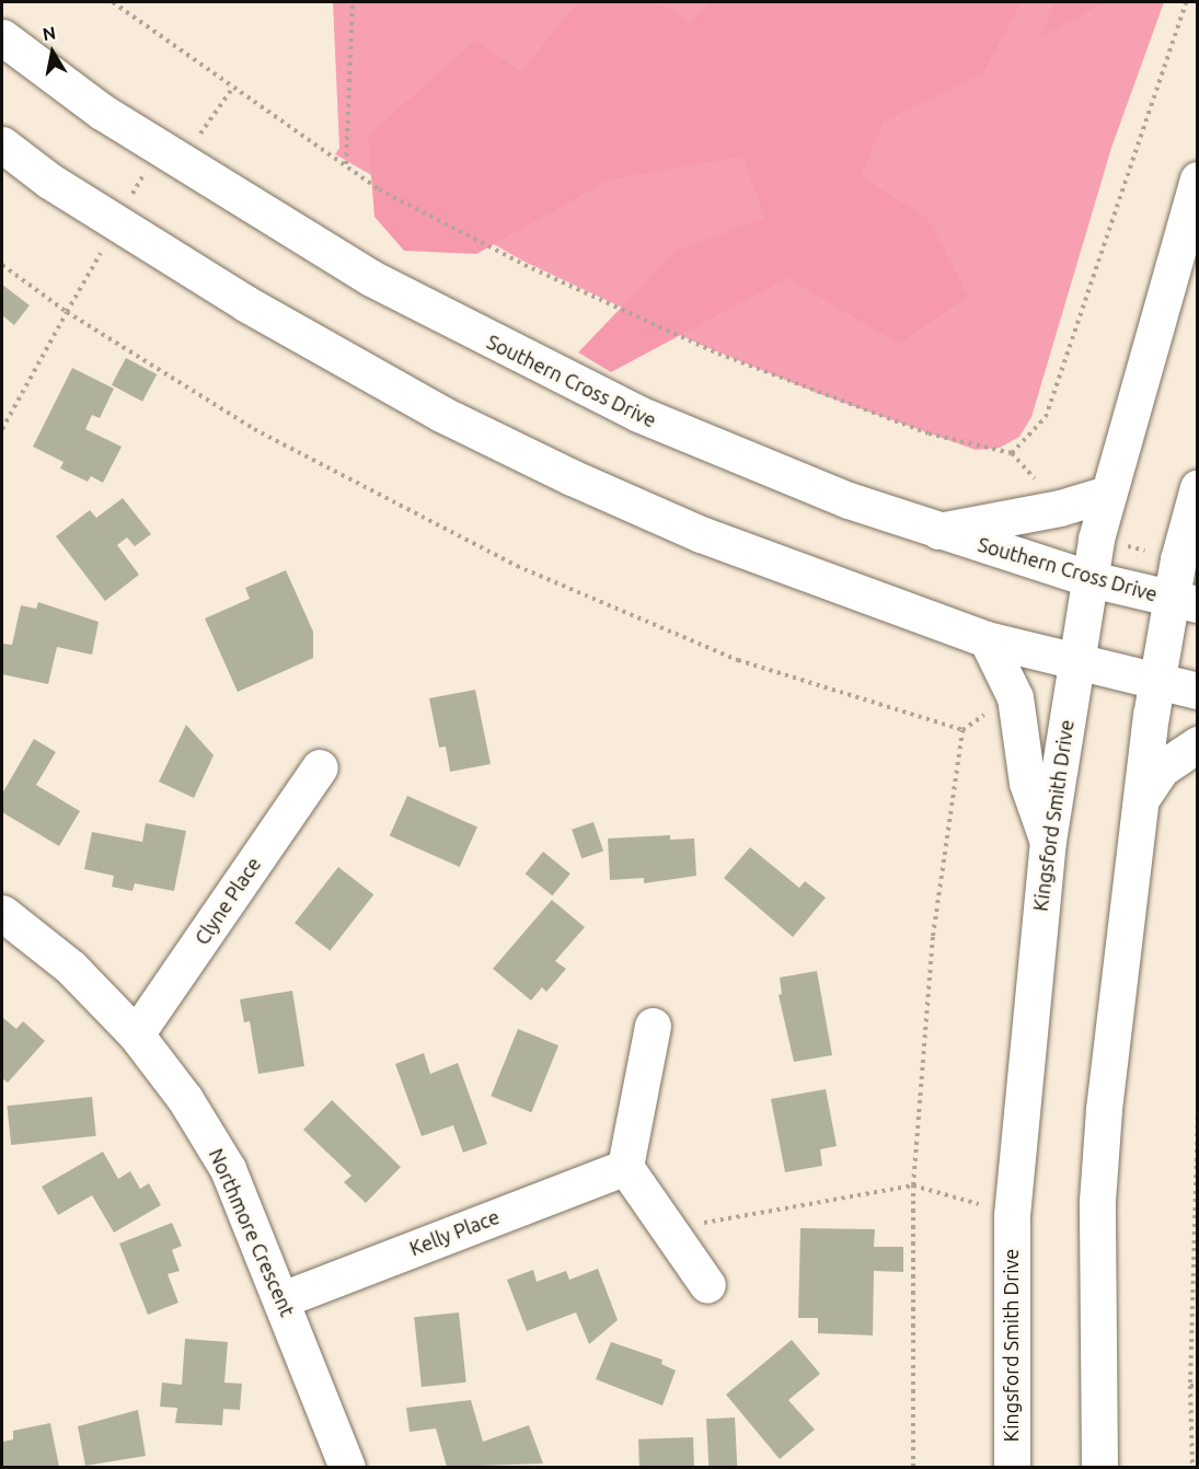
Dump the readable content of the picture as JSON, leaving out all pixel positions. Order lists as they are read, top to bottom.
{
  "streets": {
    "main road": [
      "Southern Cross Drive",
      "Kingsford Smith Drive",
      "Clyne Place",
      "Northmore Crescent",
      "Kelly Place"
    ]
  },
  "crossings": [
    ["Southern Cross Drive", "Kingsford Smith Drive"],
    ["Clyne Place", "Northmore Crescent"],
    ["Northmore Crescent", "Kelly Place"]
  ],
  "north": "top"
}
